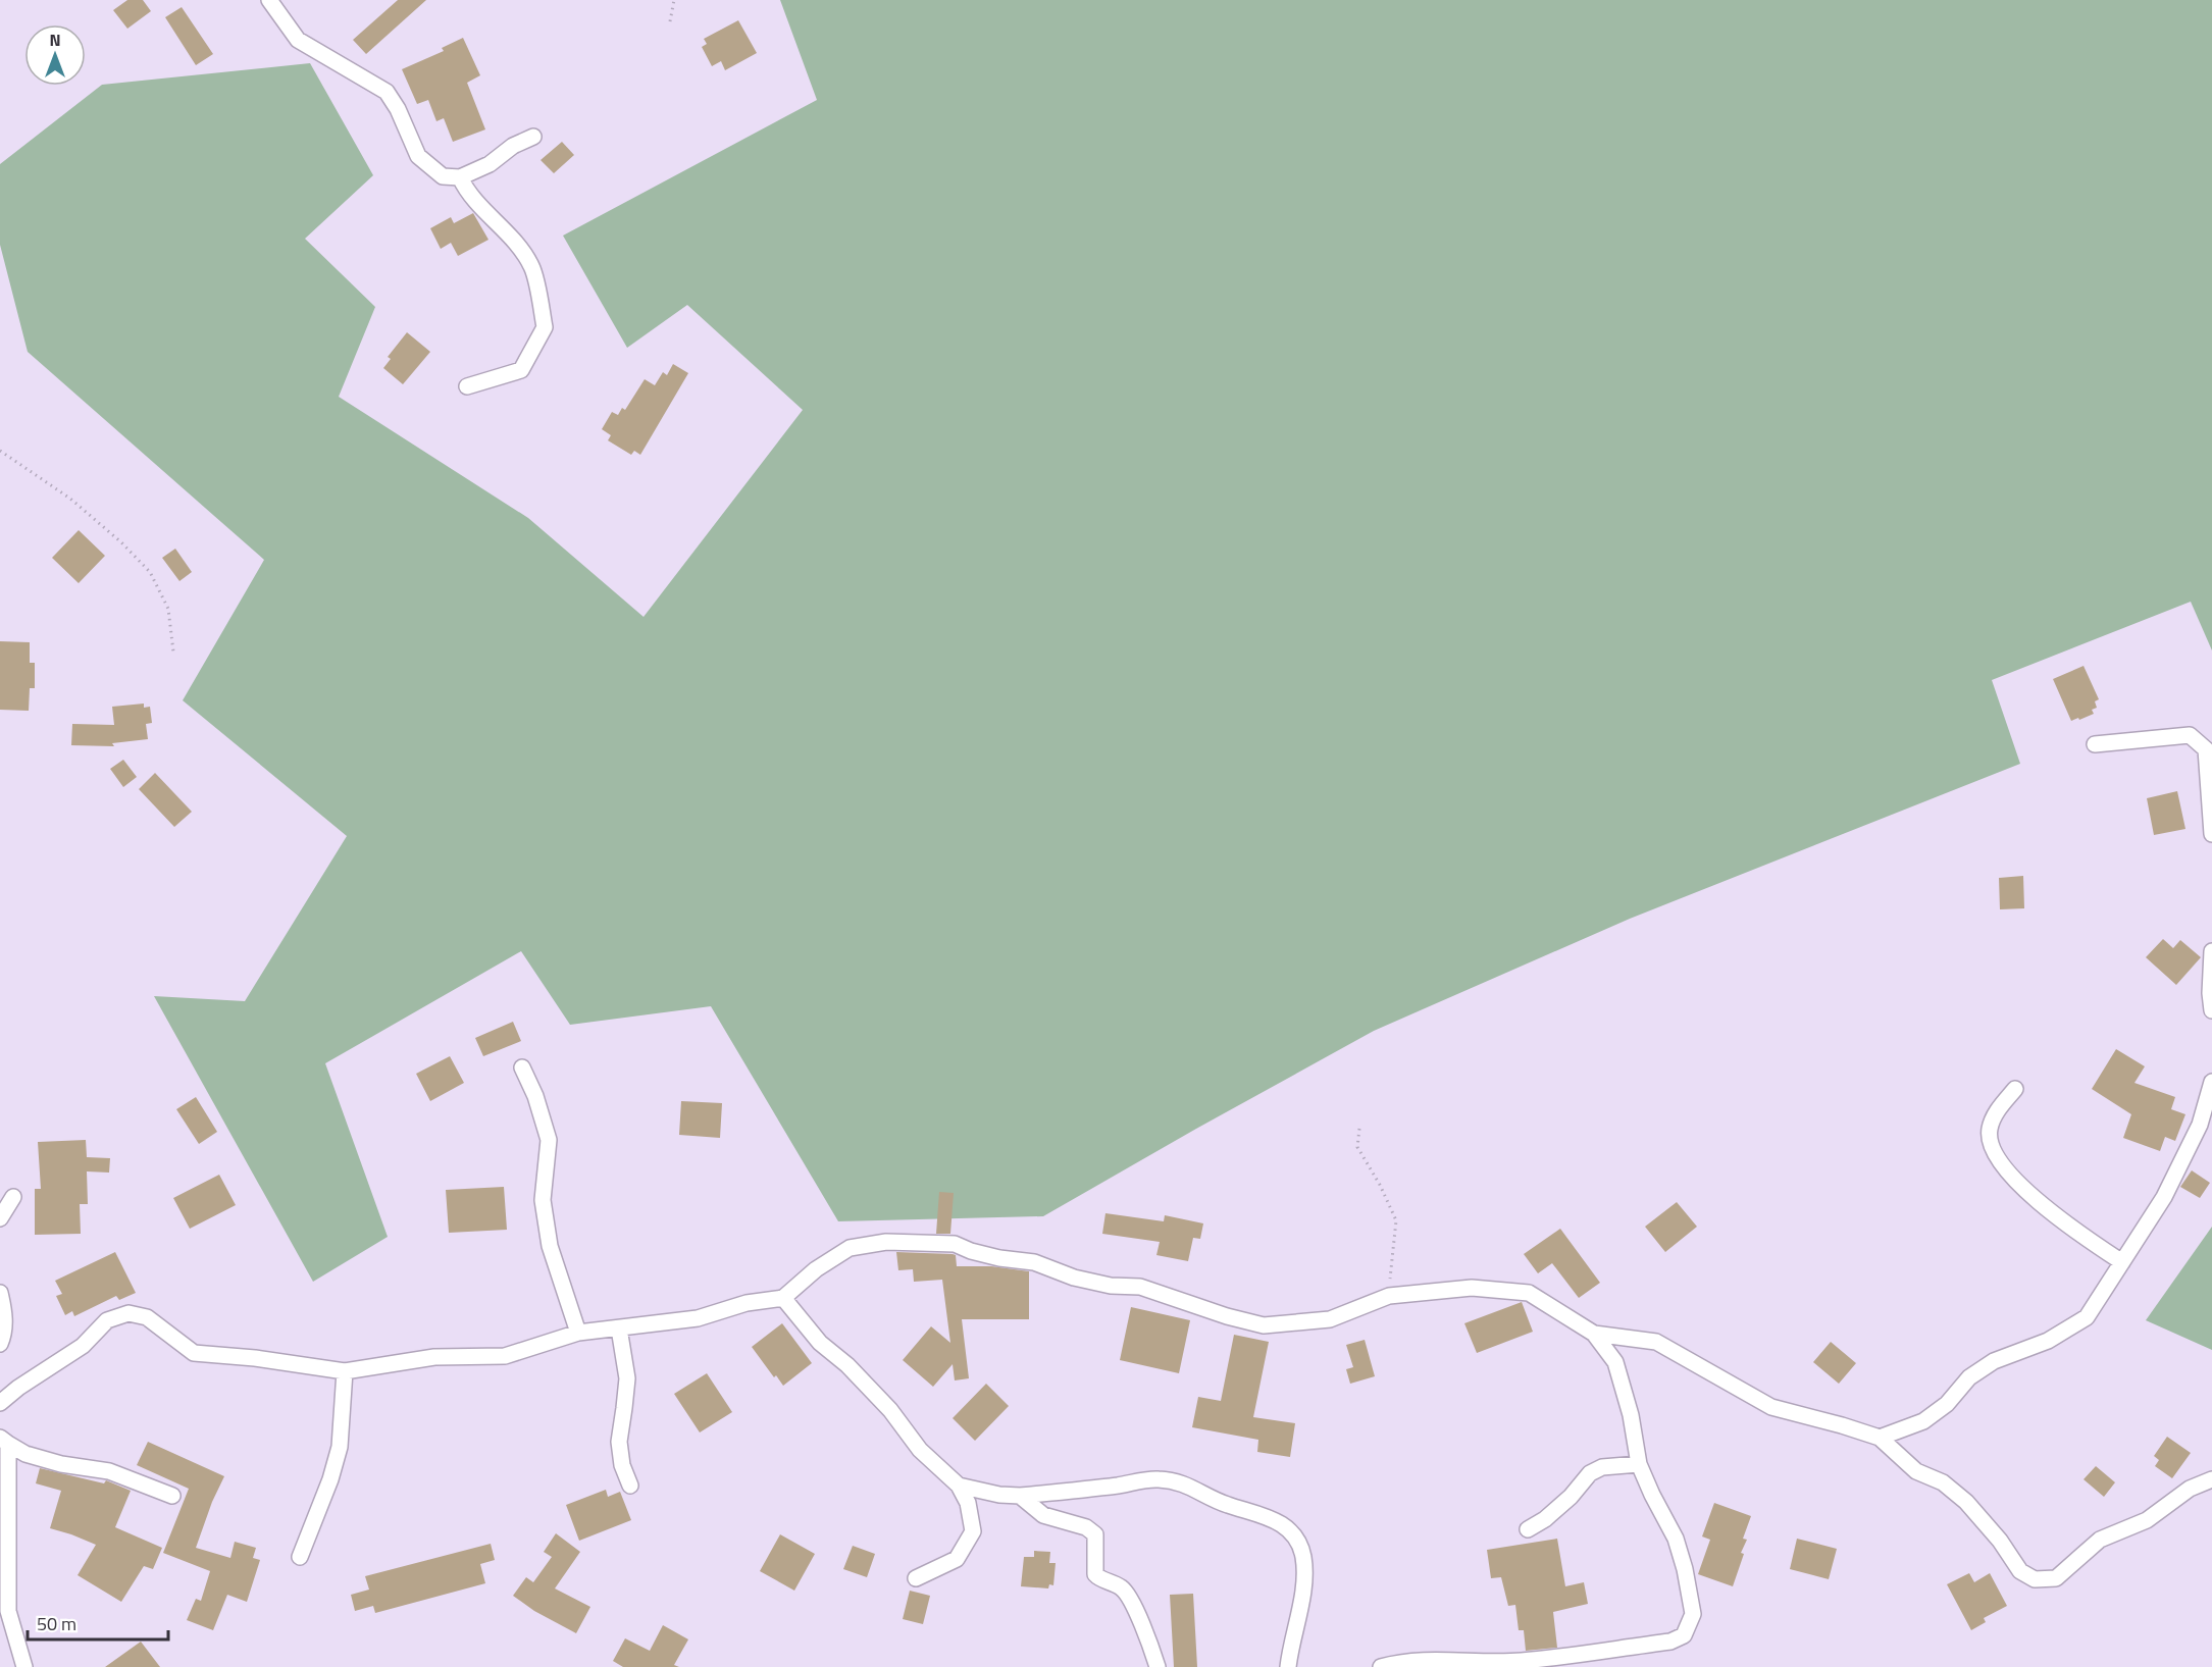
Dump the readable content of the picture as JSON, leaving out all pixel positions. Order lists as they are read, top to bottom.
{
  "scale_bar": "50 m",
  "north": "top"
}
